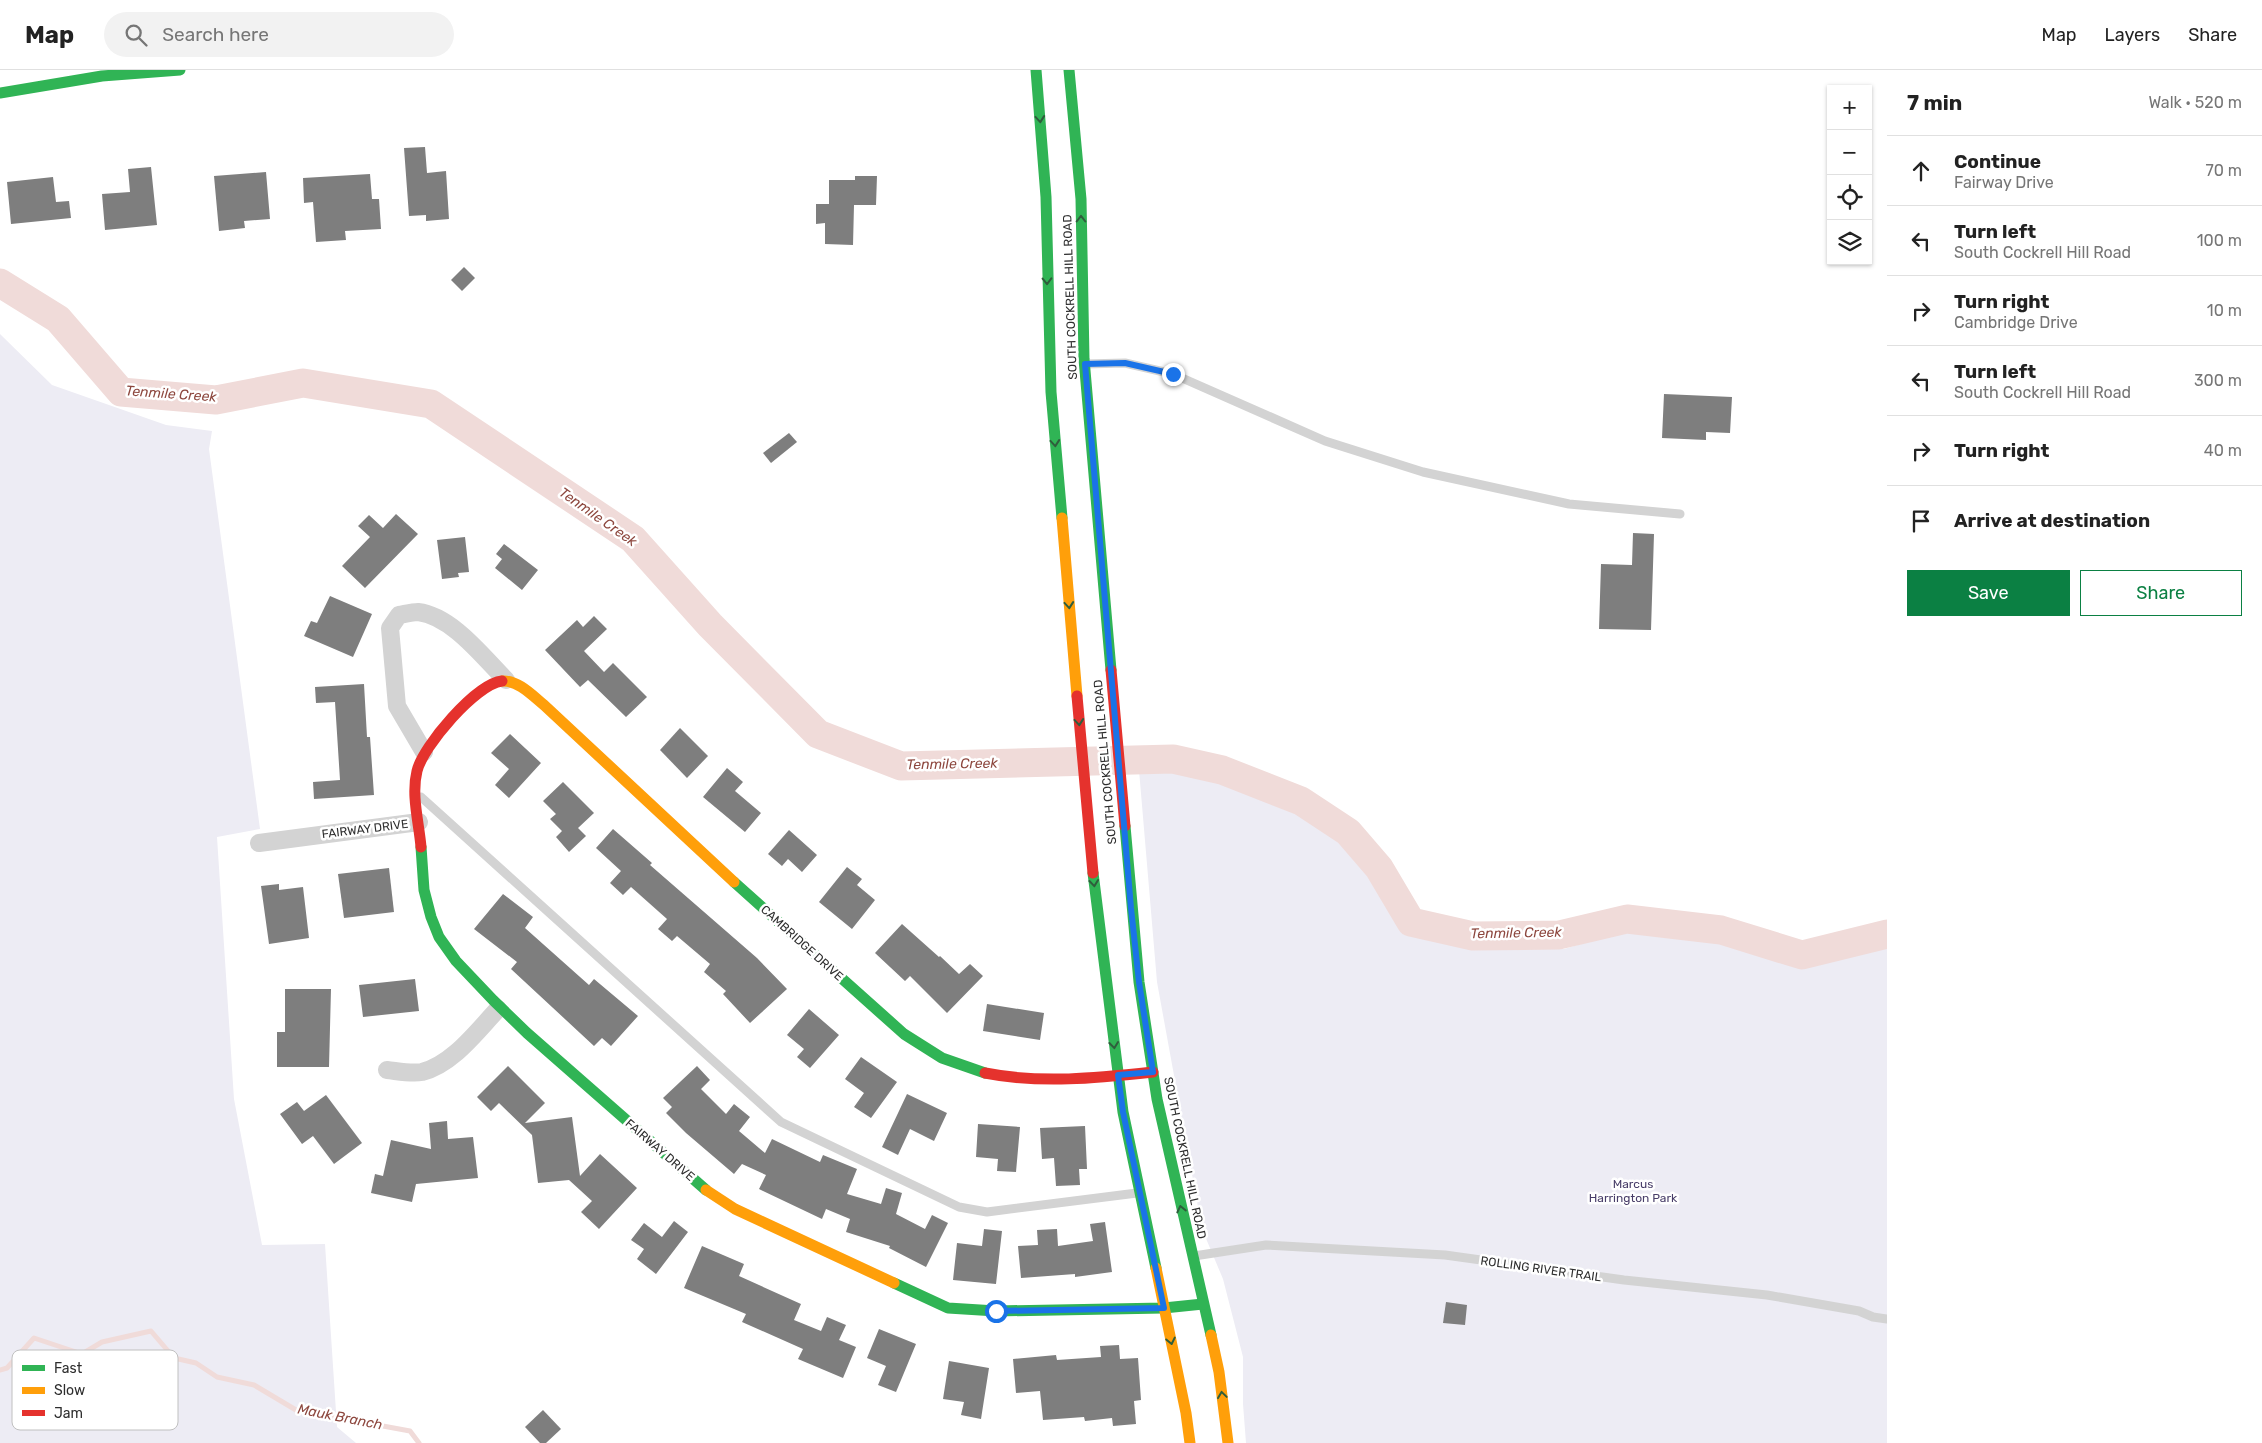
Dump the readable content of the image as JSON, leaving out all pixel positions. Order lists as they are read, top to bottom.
{
  "streets": {
    "main road": ["SOUTH COCKRELL HILL ROAD", "FAIRWAY DRIVE", "CAMBRIDGE DRIVE"],
    "lane": ["ROLLING RIVER TRAIL"]
  },
  "crossings": [
    ["SOUTH COCKRELL HILL ROAD", "FAIRWAY DRIVE"],
    ["SOUTH COCKRELL HILL ROAD", "CAMBRIDGE DRIVE"],
    ["SOUTH COCKRELL HILL ROAD", "ROLLING RIVER TRAIL"]
  ],
  "water": ["Tenmile Creek", "Mauk Branch"],
  "parks": ["Marcus Harrington Park"],
  "legend": ["Fast", "Slow", "Jam"],
  "page": {
    "header": "Map",
    "search": "Search here",
    "nav": ["Map", "Layers", "Share"],
    "heading": ["7 min", "Walk · 520 m"],
    "map_buttons": ["+", "−"],
    "list": [
      ["Continue", "Fairway Drive", "70 m"],
      ["Turn left", "South Cockrell Hill Road", "100 m"],
      ["Turn right", "Cambridge Drive", "10 m"],
      ["Turn left", "South Cockrell Hill Road", "300 m"],
      ["Turn right", "40 m"],
      "Arrive at destination"
    ],
    "buttons": ["Save", "Share"]
  }
}
